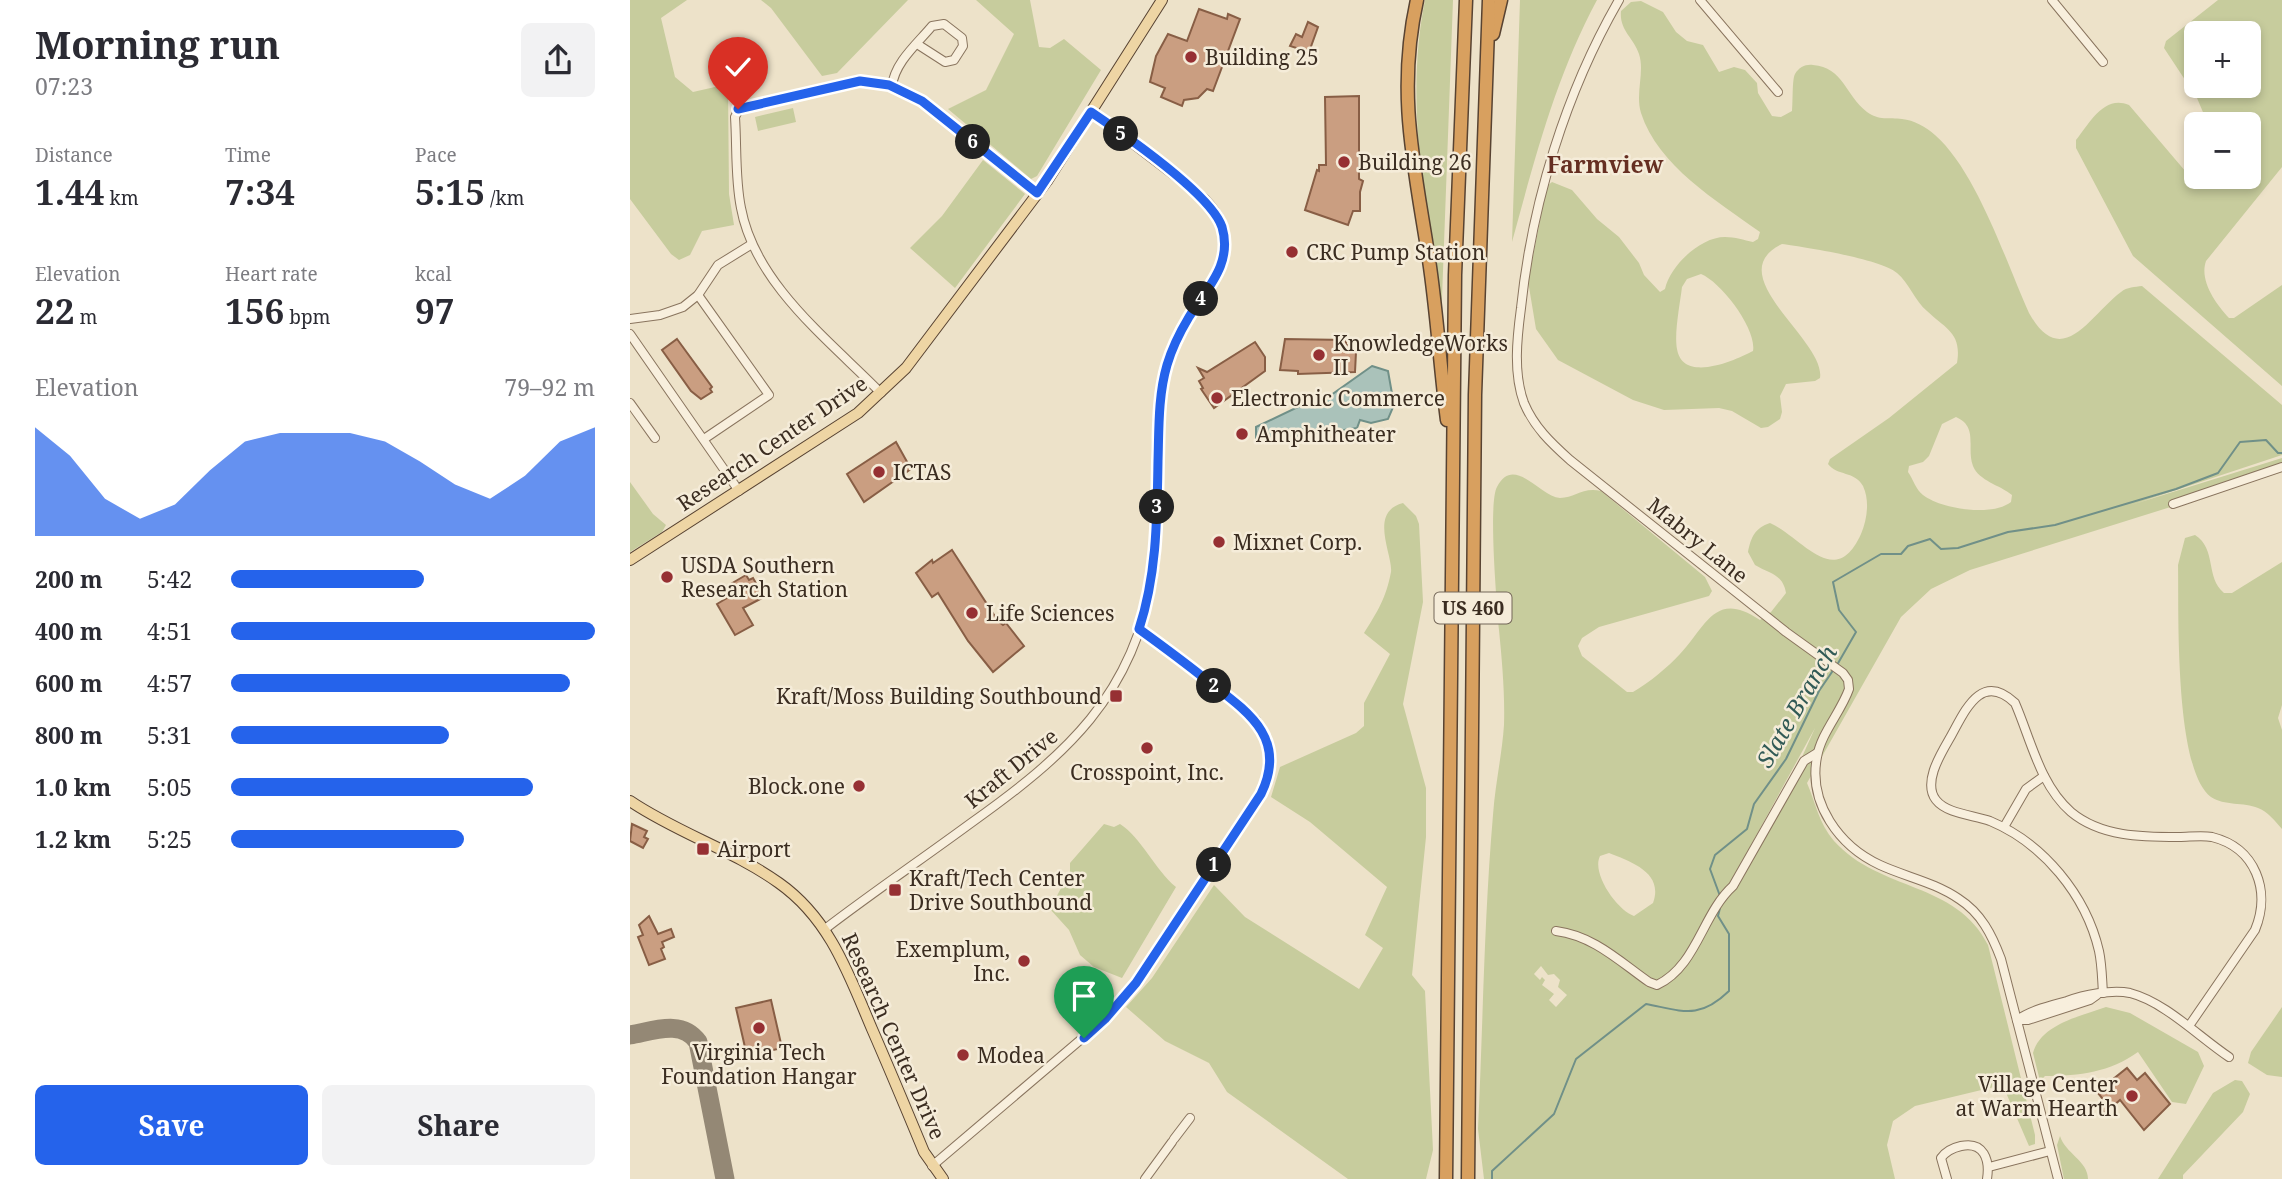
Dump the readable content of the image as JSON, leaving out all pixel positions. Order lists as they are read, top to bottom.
{
  "streets": {
    "highway": ["US 460"],
    "main road": ["Research Center Drive"],
    "street": ["Mabry Lane", "Kraft Drive"]
  },
  "crossings": [
    ["Research Center Drive", "Kraft Drive"]
  ],
  "districts": ["Farmview"],
  "water": ["Slate Branch"],
  "places": {
    "other": [
      "Building 25",
      "Building 26",
      "CRC Pump Station",
      "KnowledgeWorks II",
      "Electronic Commerce",
      "Amphitheater",
      "ICTAS",
      "Mixnet Corp.",
      "USDA Southern Research Station",
      "Life Sciences",
      "Crosspoint, Inc.",
      "Block.one",
      "Exemplum, Inc.",
      "Virginia Tech Foundation Hangar",
      "Modea",
      "Village Center at Warm Hearth"
    ],
    "transit": ["Kraft/Moss Building Southbound", "Airport", "Kraft/Tech Center Drive Southbound"]
  },
  "page": {
    "heading": ["Morning run", "07:23"],
    "map_buttons": ["+", "−"],
    "pins": [
      "5",
      "6",
      "4",
      "3",
      "2",
      "1"
    ],
    "stats": [
      ["Distance", "1.44 km"],
      ["Time", "7:34"],
      ["Pace", "5:15 /km"],
      ["Elevation", "22 m"],
      ["Heart rate", "156 bpm"],
      ["kcal", "97"]
    ],
    "chart": ["Elevation", "79–92 m"],
    "list": [
      {
        "name": "200 m",
        "note": "5:42"
      },
      {
        "name": "400 m",
        "note": "4:51"
      },
      {
        "name": "600 m",
        "note": "4:57"
      },
      {
        "name": "800 m",
        "note": "5:31"
      },
      {
        "name": "1.0 km",
        "note": "5:05"
      },
      {
        "name": "1.2 km",
        "note": "5:25"
      }
    ],
    "buttons": ["Save", "Share"]
  }
}
